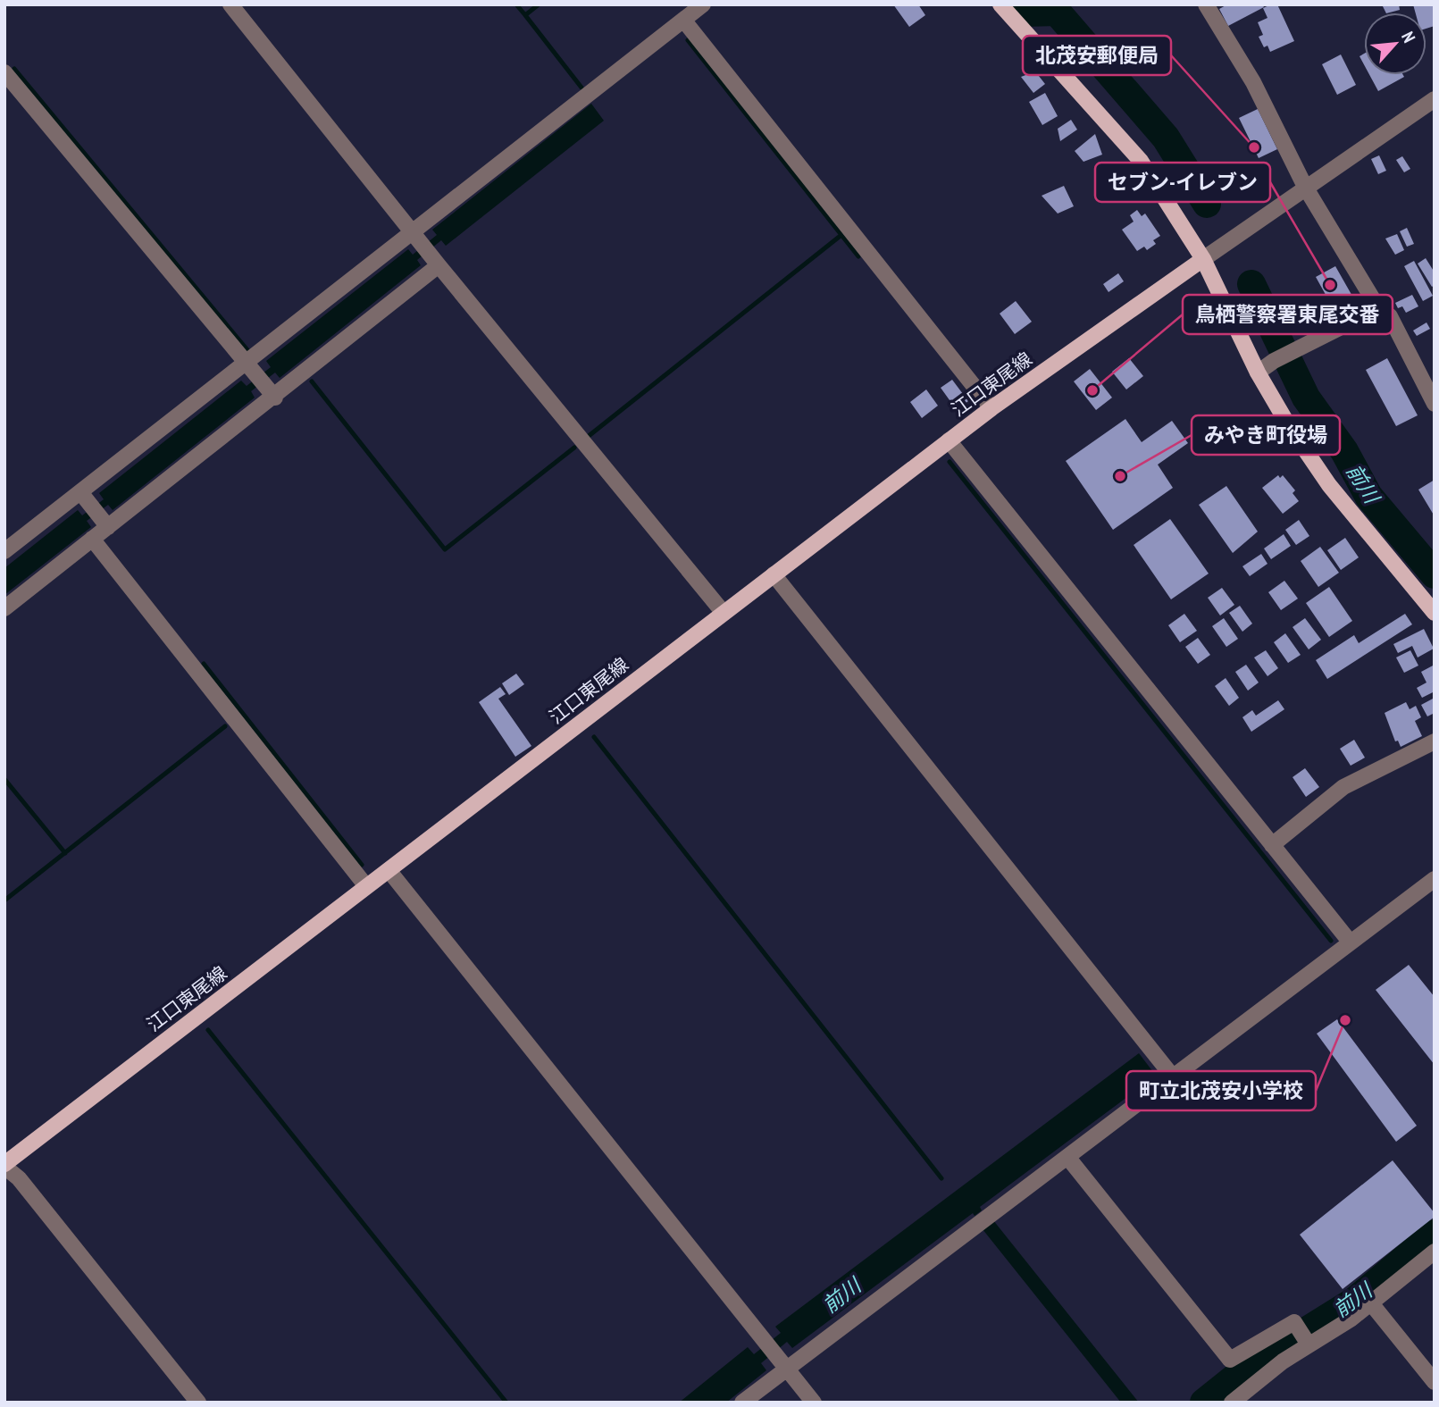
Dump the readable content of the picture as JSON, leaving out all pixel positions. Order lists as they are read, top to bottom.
{
  "streets": {
    "main road": ["江口東尾線"]
  },
  "water": ["前川"],
  "places": [
    "北茂安郵便局",
    "セブン-イレブン",
    "鳥栖警察署東尾交番",
    "みやき町役場",
    "町立北茂安小学校"
  ],
  "north": "top right"
}
